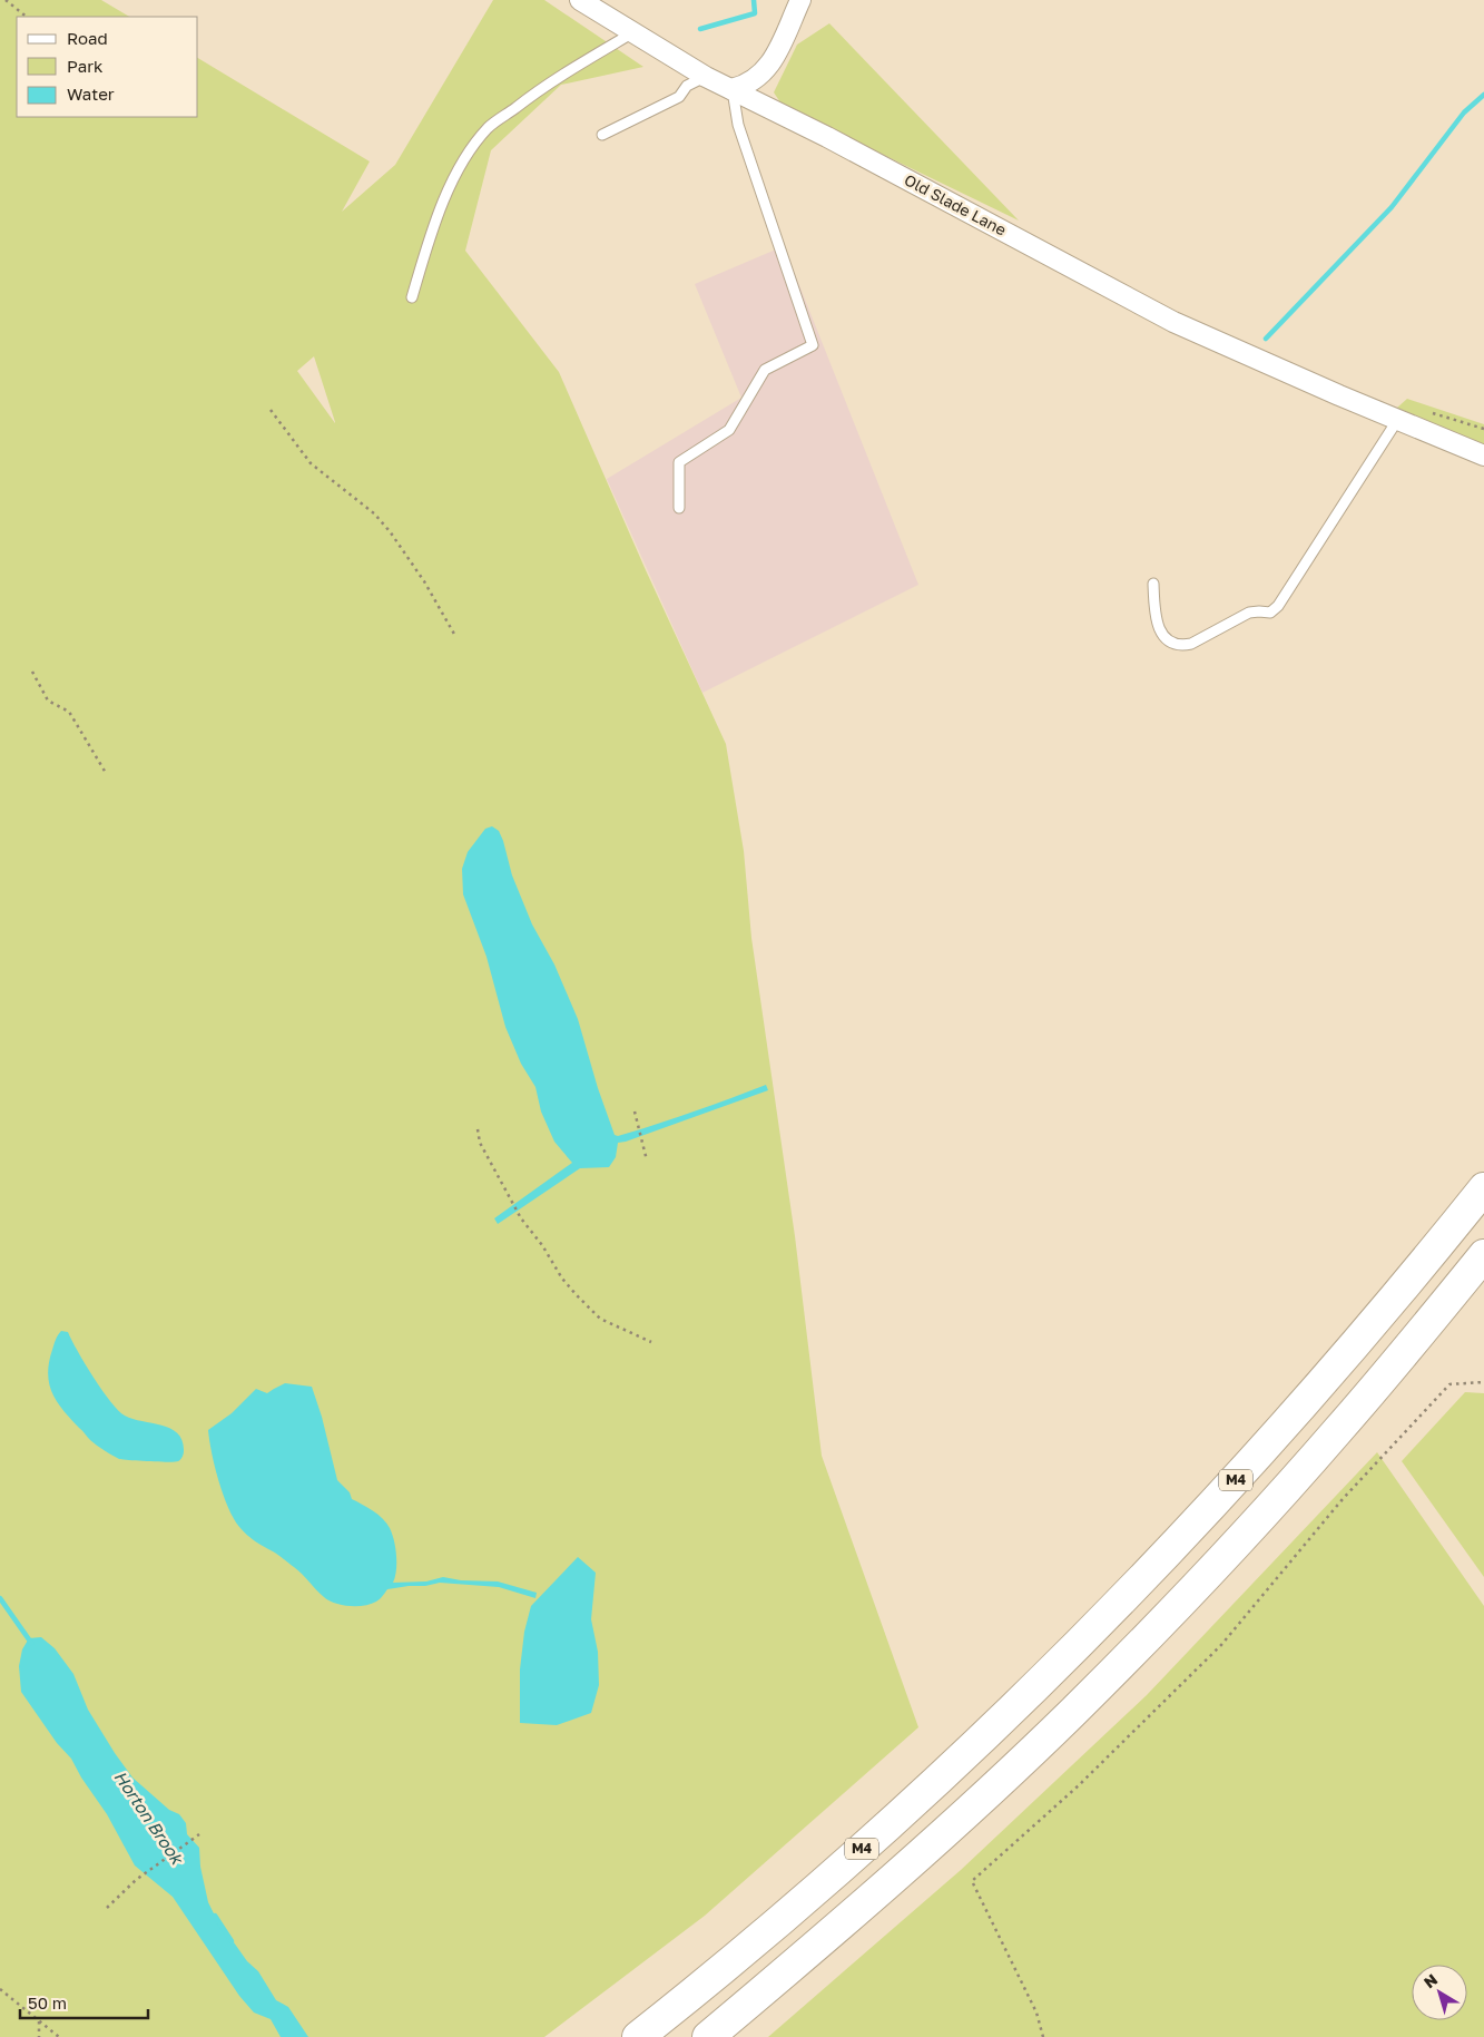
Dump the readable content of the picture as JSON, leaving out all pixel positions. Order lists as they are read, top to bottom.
{
  "streets": {
    "highway": ["M4"],
    "street": ["Old Slade Lane"]
  },
  "water": ["Horton Brook"],
  "legend": ["Road", "Park", "Water"],
  "scale_bar": "50 m",
  "north": "top left"
}
